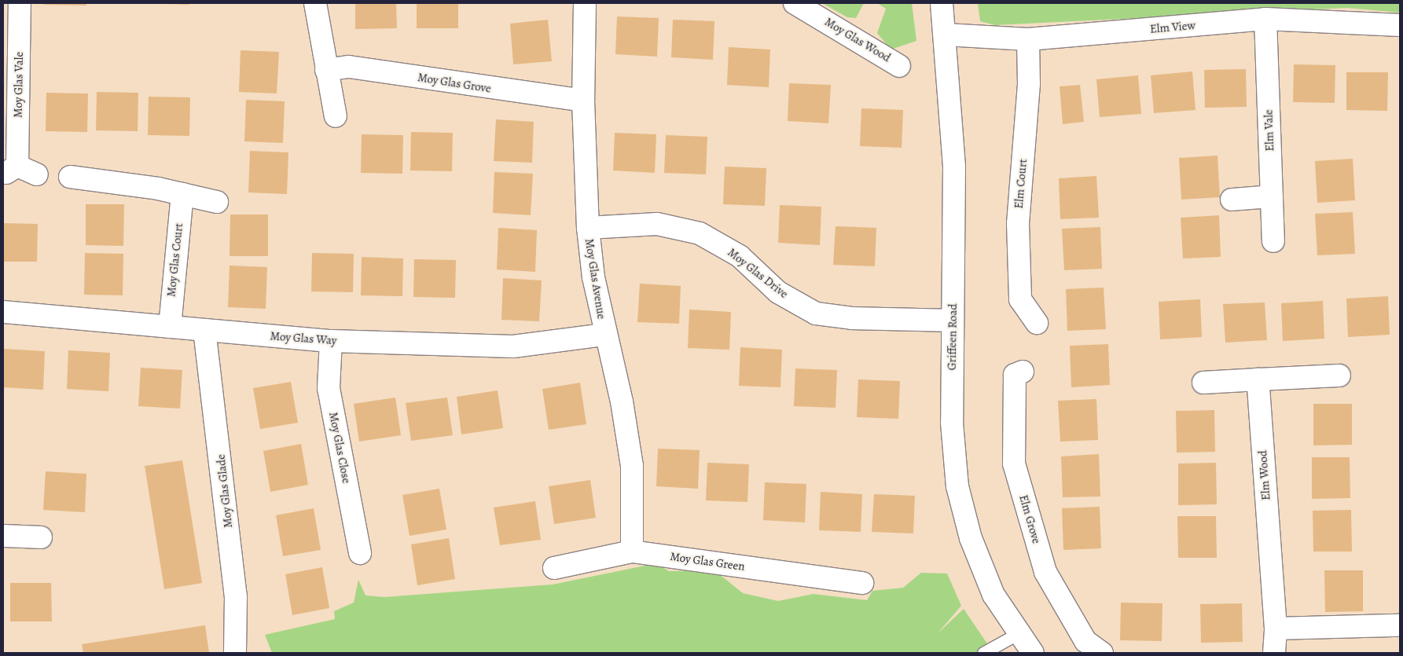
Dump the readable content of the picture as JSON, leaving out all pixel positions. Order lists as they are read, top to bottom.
{
  "streets": {
    "street": [
      "Elm View",
      "Moy Glas Wood",
      "Moy Glas Grove",
      "Moy Glas Vale",
      "Elm Vale",
      "Elm Court",
      "Moy Glas Court",
      "Moy Glas Drive",
      "Moy Glas Avenue",
      "Griffeen Road",
      "Moy Glas Way",
      "Moy Glas Close",
      "Elm Wood",
      "Moy Glas Glade",
      "Elm Grove",
      "Moy Glas Green"
    ]
  },
  "crossings": [
    ["Elm View", "Elm Vale"],
    ["Elm View", "Elm Court"],
    ["Elm View", "Griffeen Road"],
    ["Moy Glas Grove", "Moy Glas Avenue"],
    ["Moy Glas Court", "Moy Glas Way"],
    ["Moy Glas Drive", "Moy Glas Avenue"],
    ["Moy Glas Drive", "Griffeen Road"],
    ["Moy Glas Avenue", "Moy Glas Way"],
    ["Moy Glas Avenue", "Moy Glas Green"],
    ["Moy Glas Way", "Moy Glas Close"],
    ["Moy Glas Way", "Moy Glas Glade"]
  ]
}
